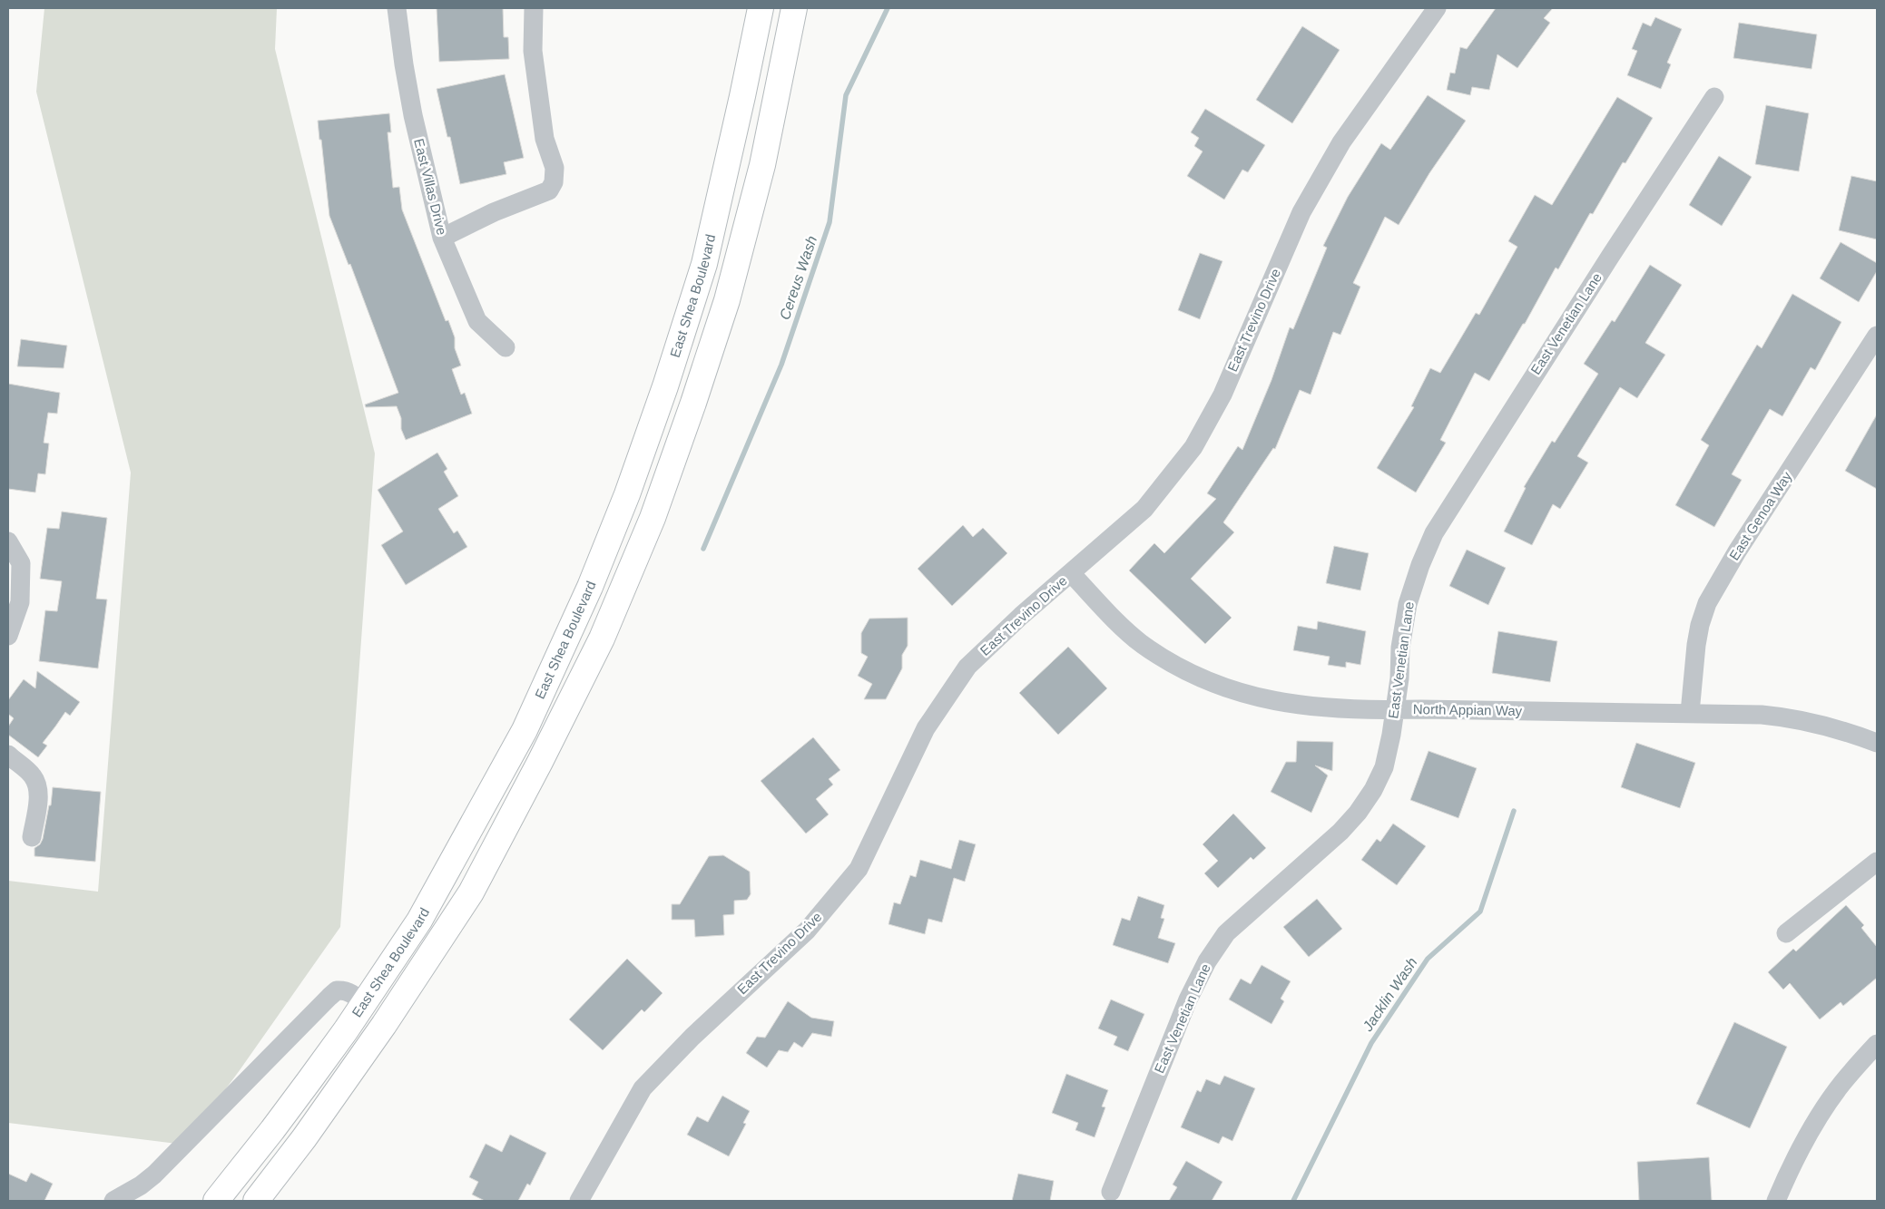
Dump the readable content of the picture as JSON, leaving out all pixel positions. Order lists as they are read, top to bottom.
{
  "streets": {
    "main road": ["East Shea Boulevard"],
    "street": [
      "East Villas Drive",
      "East Trevino Drive",
      "East Venetian Lane",
      "East Genoa Way",
      "North Appian Way"
    ]
  },
  "crossings": [
    ["East Trevino Drive", "North Appian Way"],
    ["East Venetian Lane", "North Appian Way"],
    ["East Genoa Way", "North Appian Way"]
  ],
  "water": ["Cereus Wash", "Jacklin Wash"]
}
